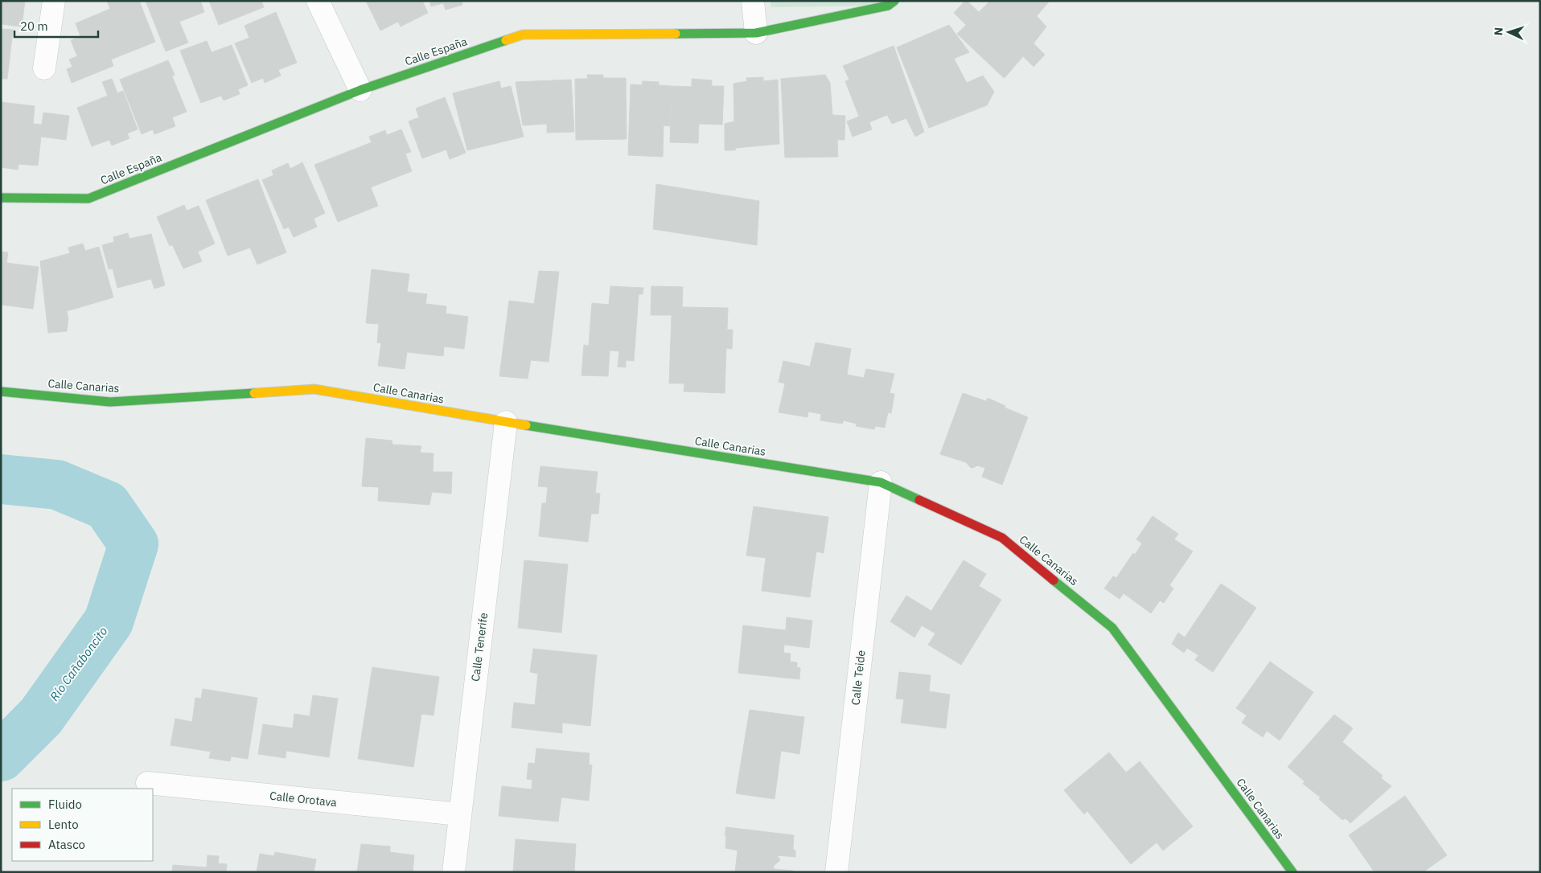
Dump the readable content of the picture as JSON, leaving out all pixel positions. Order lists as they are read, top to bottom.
{
  "streets": {
    "street": [
      "Calle España",
      "Calle Canarias",
      "Calle Tenerife",
      "Calle Teide",
      "Calle Orotava"
    ]
  },
  "crossings": [
    ["Calle Canarias", "Calle Tenerife"],
    ["Calle Canarias", "Calle Teide"],
    ["Calle Tenerife", "Calle Orotava"]
  ],
  "water": ["Río Cañaboncito"],
  "legend": ["Fluido", "Lento", "Atasco"],
  "scale_bar": "20 m",
  "north": "left"
}
